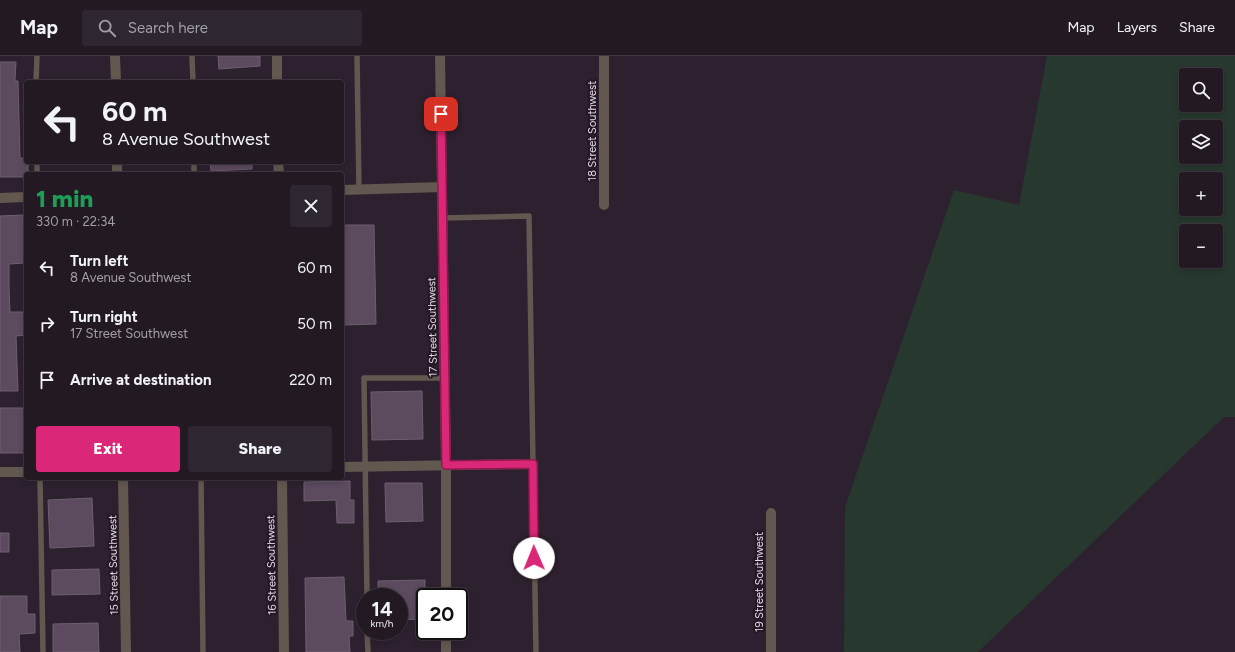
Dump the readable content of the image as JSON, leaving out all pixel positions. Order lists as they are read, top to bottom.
{
  "streets": {
    "street": [
      "18 Street Southwest",
      "17 Street Southwest",
      "15 Street Southwest",
      "16 Street Southwest",
      "19 Street Southwest"
    ]
  },
  "page": {
    "header": "Map",
    "search": "Search here",
    "nav": ["Map", "Layers", "Share"],
    "map_buttons": ["+", "−"],
    "turn": ["60 m", "8 Avenue Southwest"],
    "heading": ["1 min", "330 m · 22:34"],
    "list": [
      {
        "name": "Turn left",
        "note": "8 Avenue Southwest",
        "value": "60 m"
      },
      {
        "name": "Turn right",
        "note": "17 Street Southwest",
        "value": "50 m"
      },
      {
        "name": "Arrive at destination",
        "value": "220 m"
      }
    ],
    "buttons": ["Exit", "Share"],
    "speed": "14 km/h",
    "limit": "20"
  }
}
